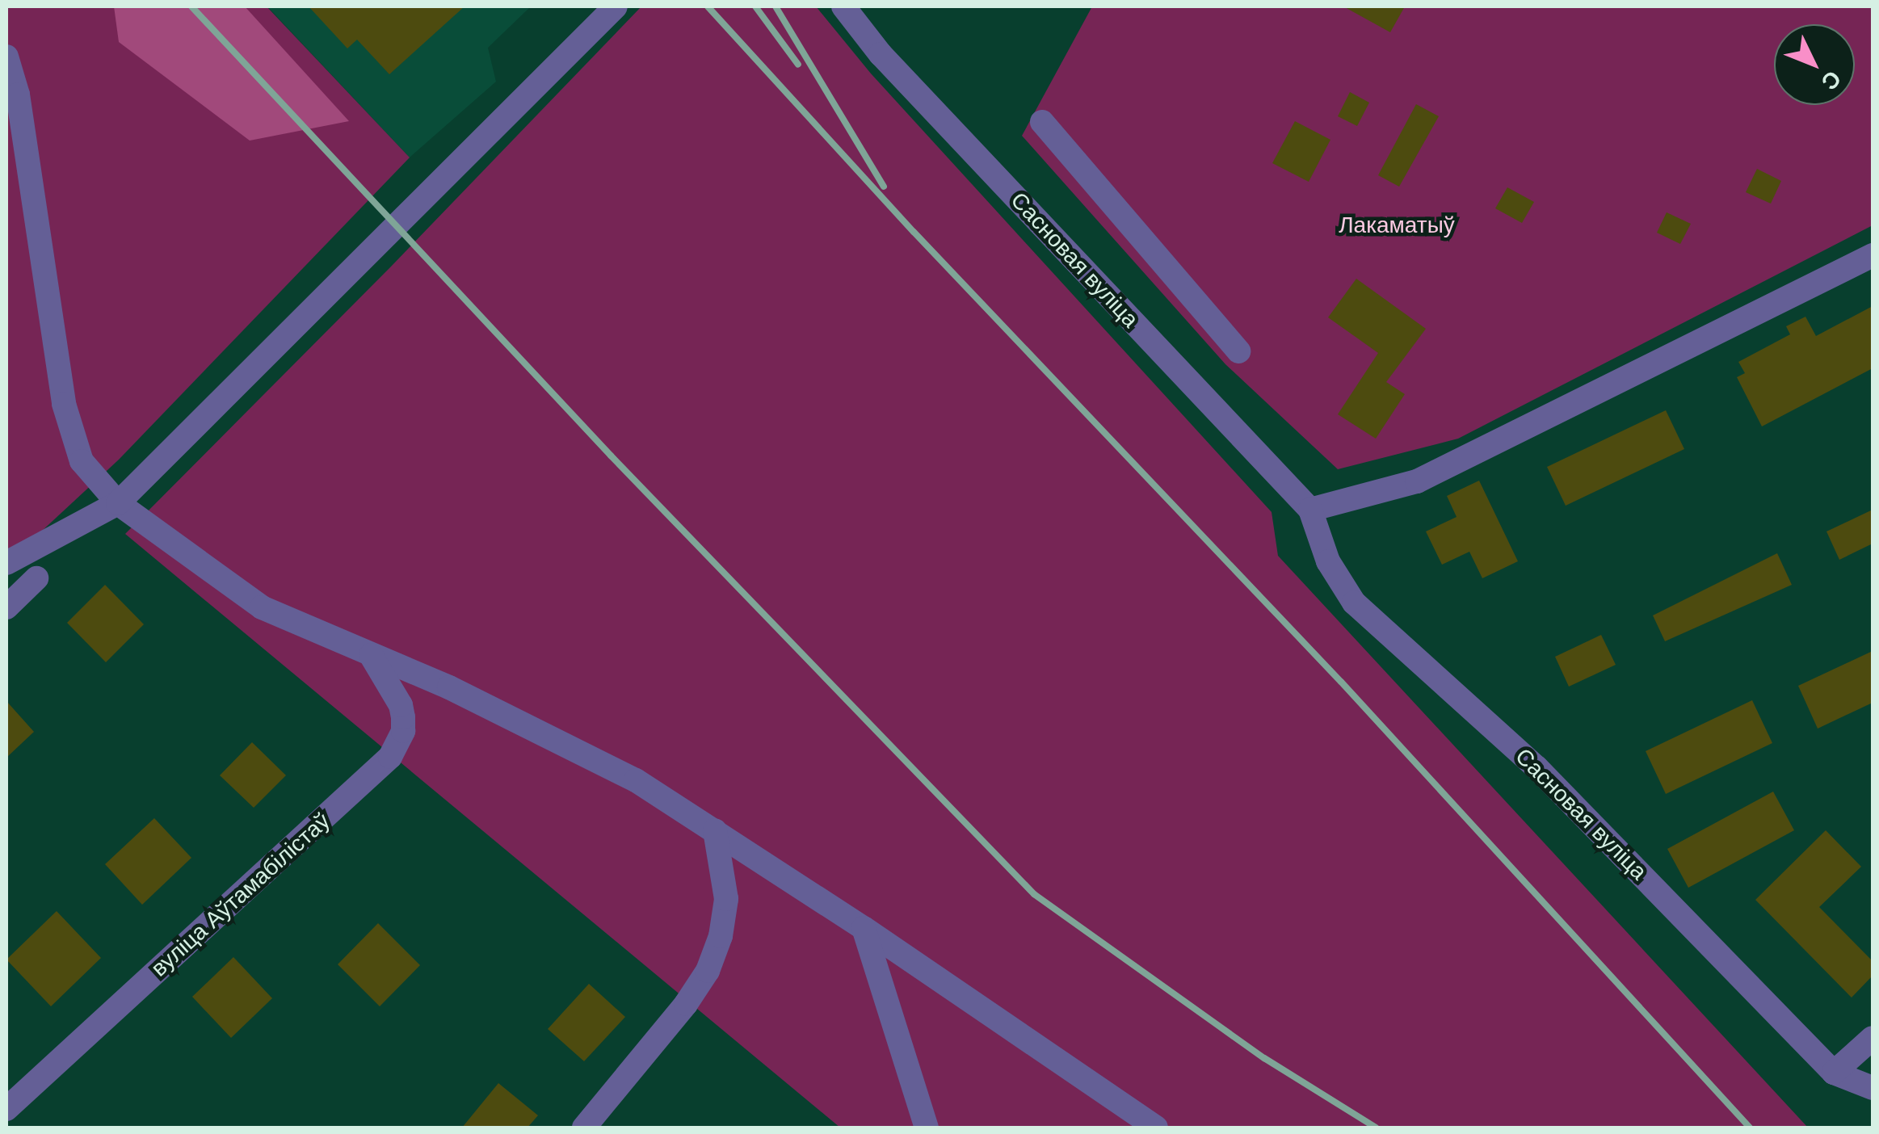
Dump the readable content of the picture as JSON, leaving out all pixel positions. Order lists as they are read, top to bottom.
{
  "streets": {
    "street": ["Сасновая вуліца", "вуліца Аўтамабілістаў"]
  },
  "parks": ["Лакаматыў"],
  "north": "bottom right"
}
